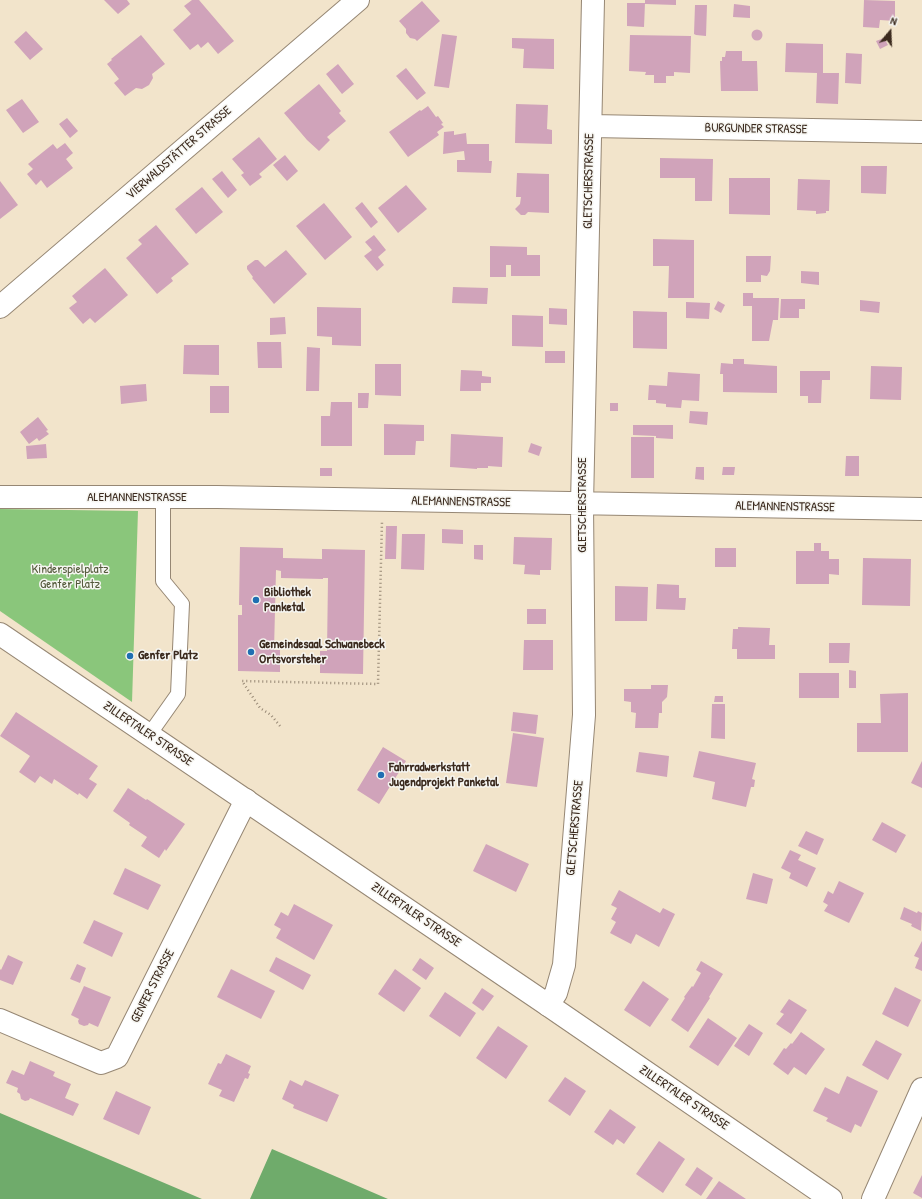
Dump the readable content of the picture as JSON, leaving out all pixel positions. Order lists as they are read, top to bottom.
{
  "streets": {
    "street": [
      "BURGUNDER STRASSE",
      "VIERWALDSTÄTTER STRASSE",
      "GLETSCHERSTRASSE",
      "ALEMANNENSTRASSE",
      "ZILLERTALER STRASSE",
      "GENFER STRASSE"
    ]
  },
  "crossings": [
    ["BURGUNDER STRASSE", "GLETSCHERSTRASSE"],
    ["GLETSCHERSTRASSE", "ALEMANNENSTRASSE"],
    ["GLETSCHERSTRASSE", "ZILLERTALER STRASSE"],
    ["ZILLERTALER STRASSE", "GENFER STRASSE"]
  ],
  "parks": ["Kinderspielplatz Genfer Platz"],
  "places": [
    "Bibliothek Panketal",
    "Gemeindesaal Schwanebeck Ortsvorsteher",
    "Genfer Platz",
    "Fahrradwerkstatt Jugendprojekt Panketal"
  ],
  "north": "top"
}
